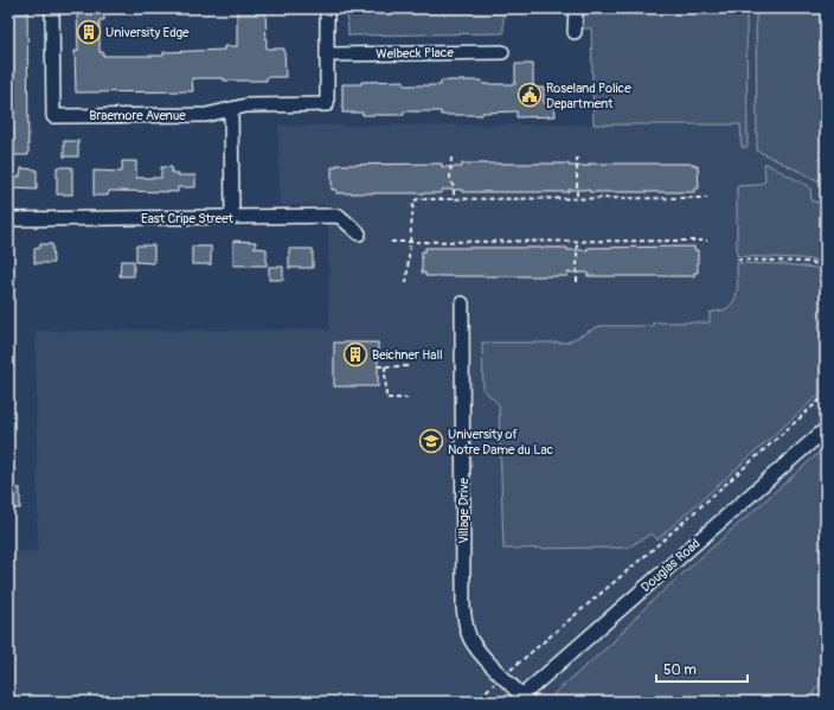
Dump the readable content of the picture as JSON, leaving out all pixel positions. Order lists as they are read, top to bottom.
{
  "streets": {
    "street": [
      "Welbeck Place",
      "Braemore Avenue",
      "East Cripe Street",
      "Village Drive",
      "Douglas Road"
    ]
  },
  "crossings": [
    ["Welbeck Place", "Braemore Avenue"],
    ["Village Drive", "Douglas Road"]
  ],
  "places": {
    "building": ["University Edge", "Beichner Hall"],
    "public building": ["Roseland Police Department"],
    "school or university": ["University of Notre Dame du Lac"]
  },
  "scale_bar": "50 m"
}
